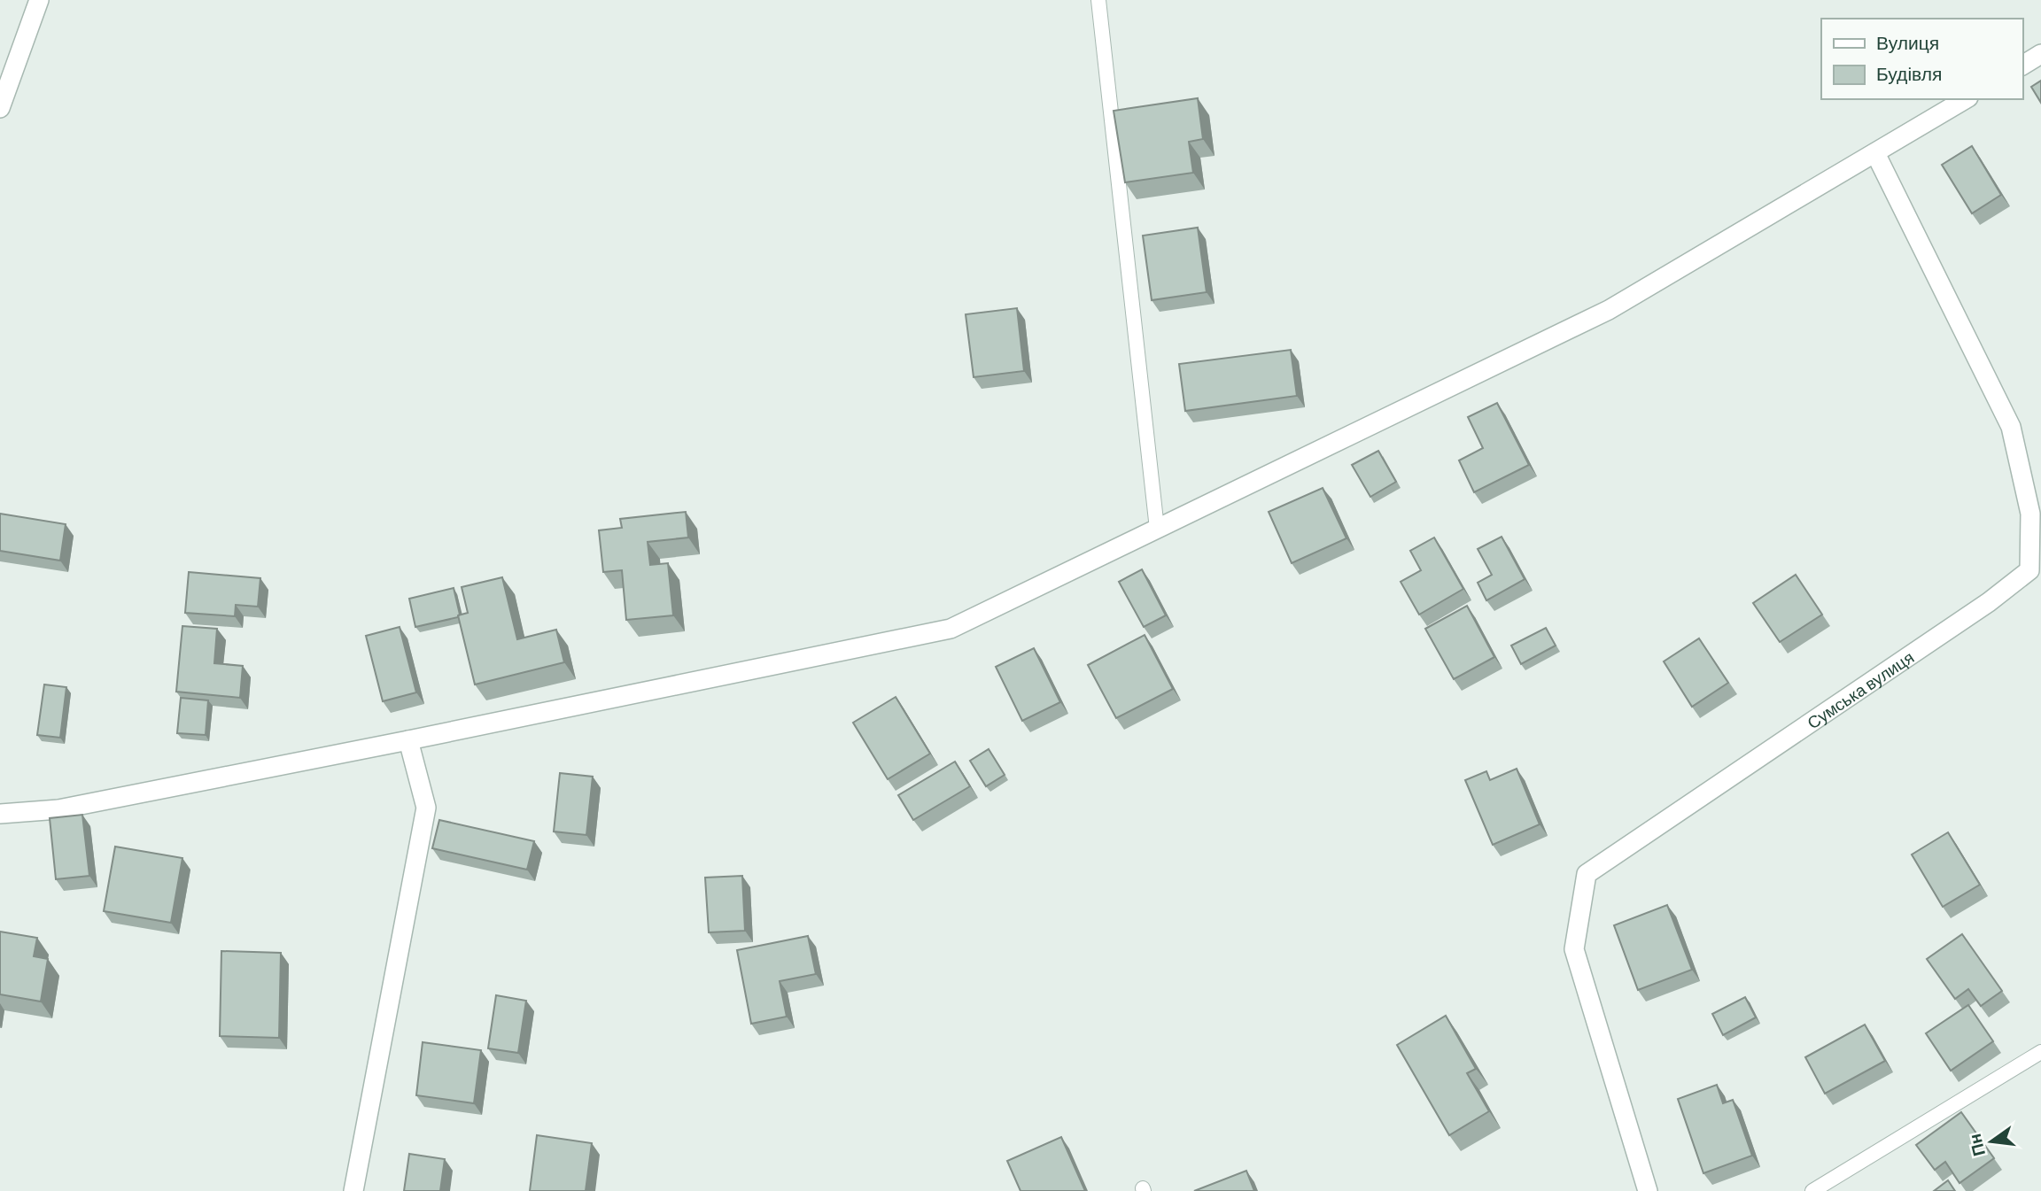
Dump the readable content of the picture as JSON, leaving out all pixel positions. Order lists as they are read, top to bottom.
{
  "streets": {
    "street": ["Сумська вулиця"]
  },
  "legend": ["Вулиця", "Будівля"],
  "north": "left"
}
